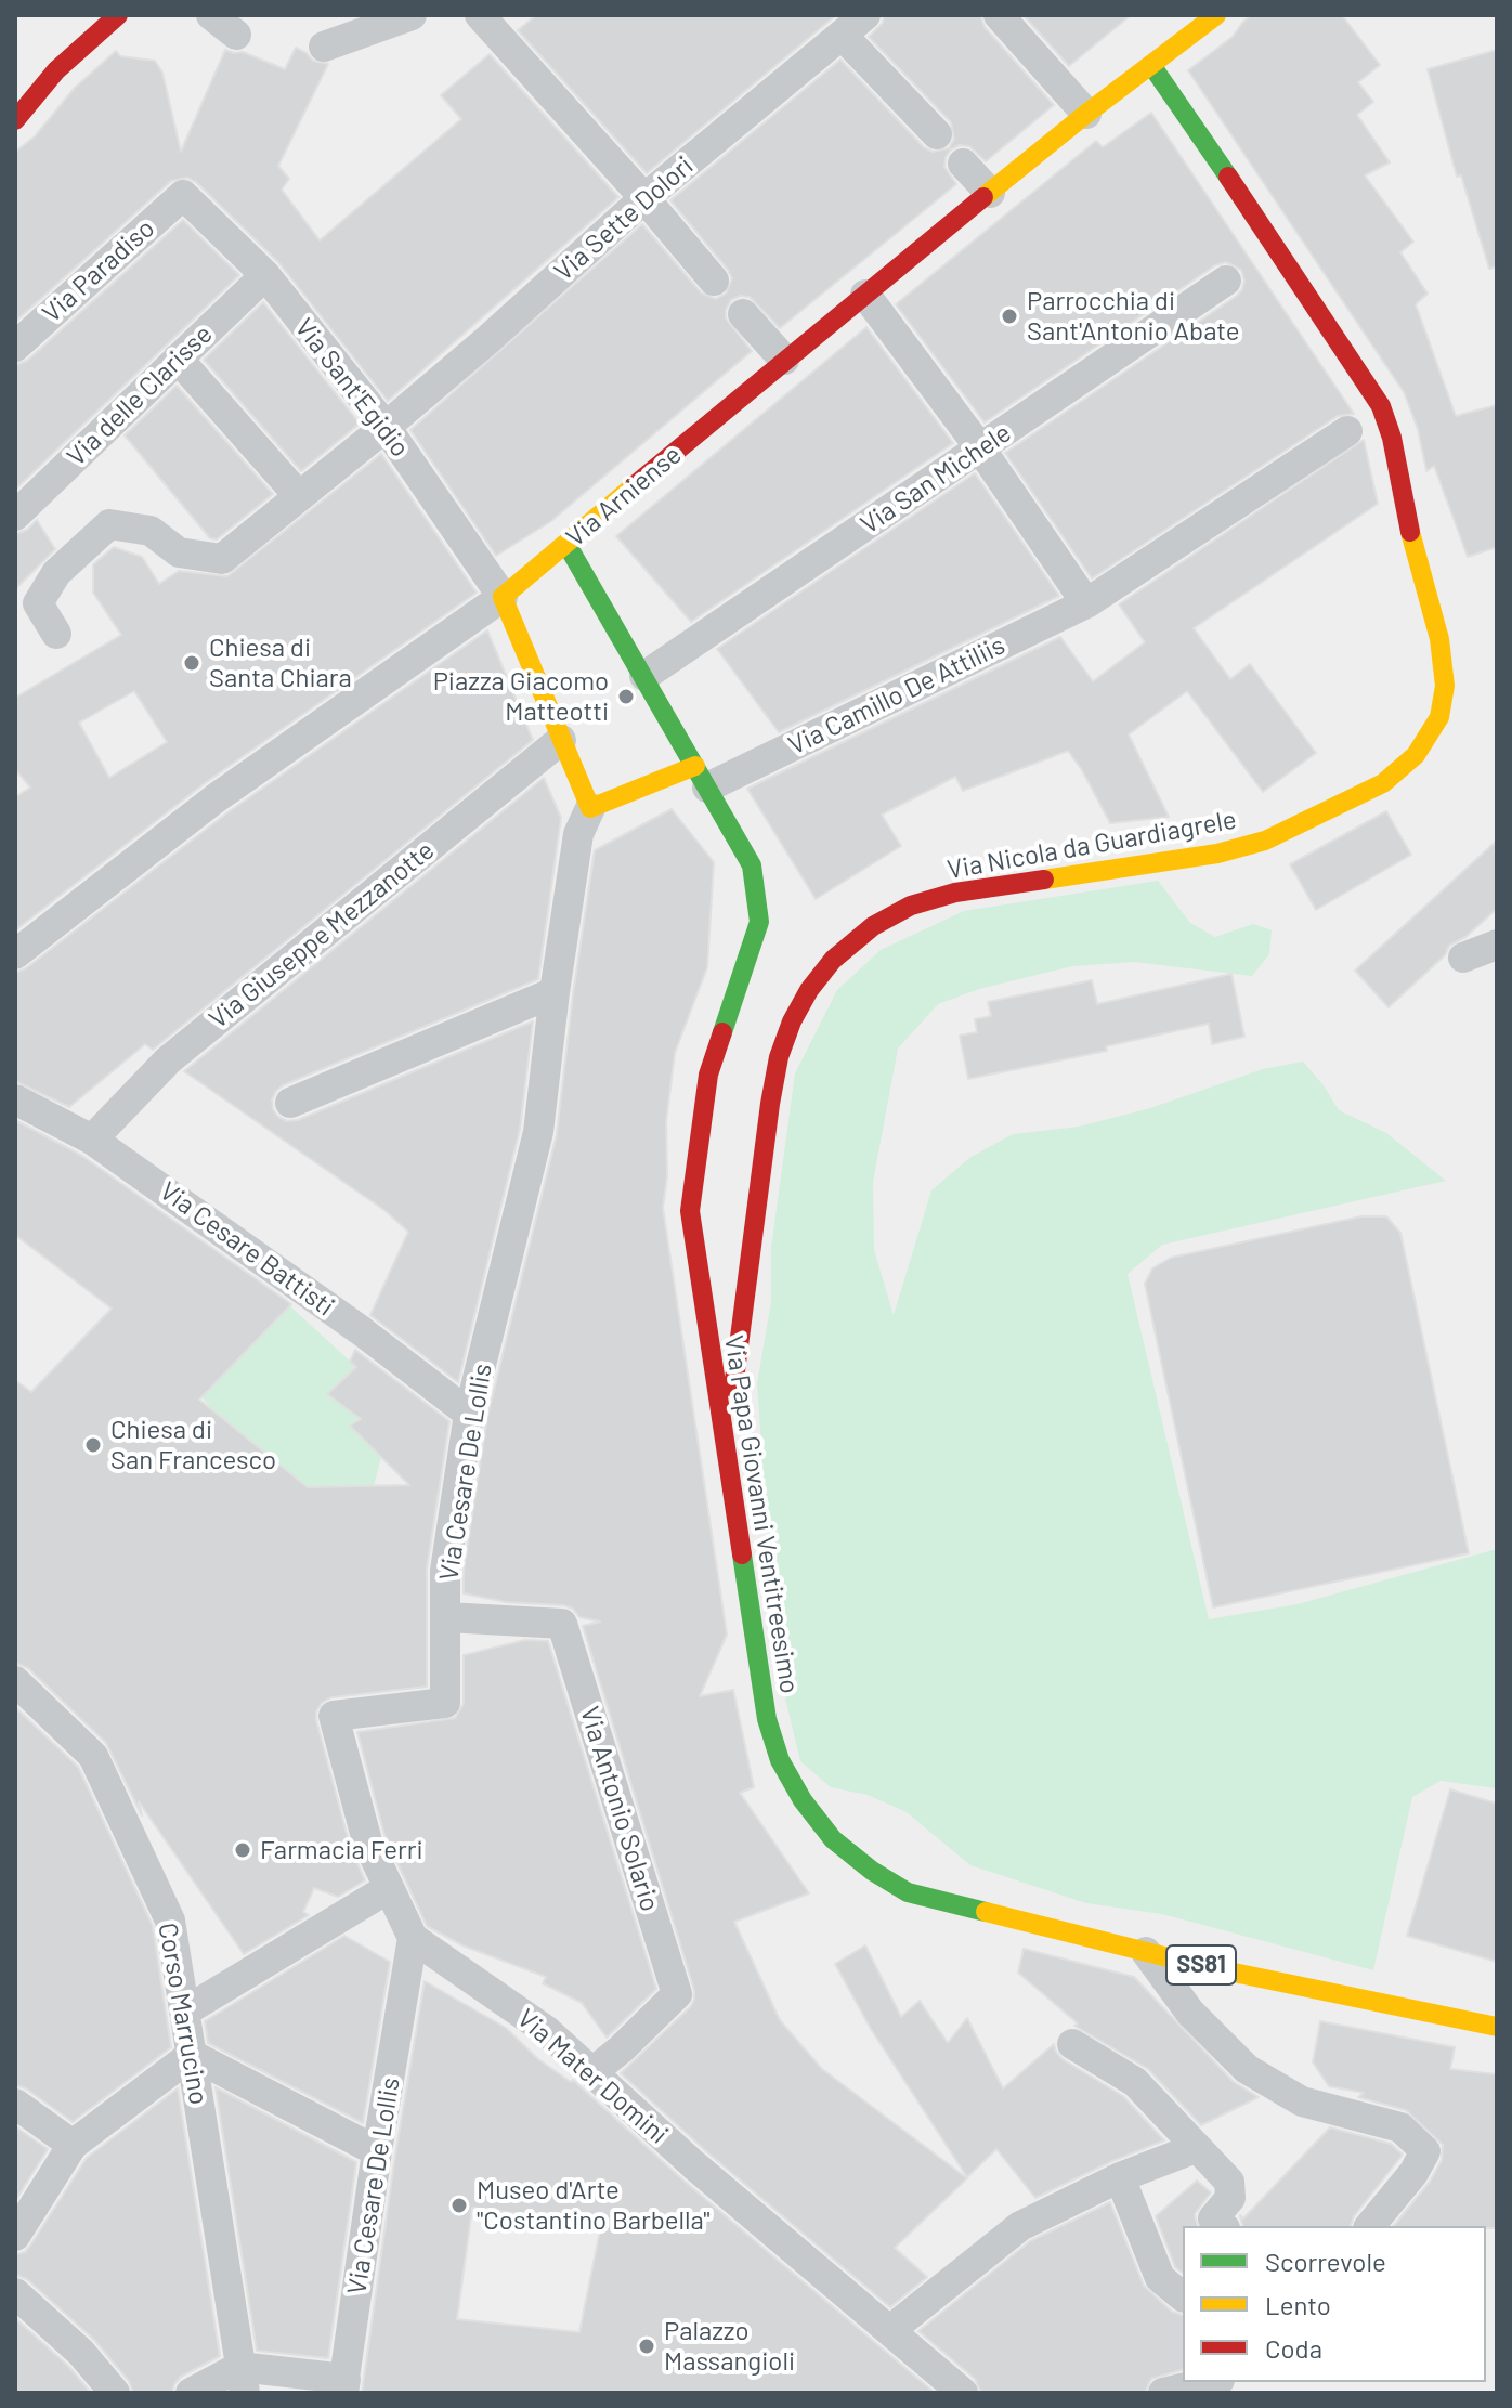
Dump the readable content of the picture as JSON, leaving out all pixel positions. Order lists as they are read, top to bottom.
{
  "streets": {
    "main road": [
      "Via Arniense",
      "Via Nicola da Guardiagrele",
      "Via Papa Giovanni Ventitreesimo",
      "SS81"
    ],
    "street": [
      "Via Sette Dolori",
      "Via Paradiso",
      "Via Sant'Egidio",
      "Via delle Clarisse",
      "Via San Michele",
      "Via Camillo De Attiliis",
      "Via Giuseppe Mezzanotte",
      "Via Cesare Battisti",
      "Via Cesare De Lollis",
      "Via Antonio Solario",
      "Corso Marrucino",
      "Via Mater Domini"
    ]
  },
  "crossings": [
    ["Via Sette Dolori", "Via Sant'Egidio"],
    ["Via Paradiso", "Via Sant'Egidio"],
    ["Via Sant'Egidio", "Via delle Clarisse"],
    ["Via Sant'Egidio", "Via Arniense"],
    ["Via San Michele", "Via Papa Giovanni Ventitreesimo"],
    ["Via Arniense", "Via Nicola da Guardiagrele"],
    ["Via Arniense", "Via Papa Giovanni Ventitreesimo"],
    ["Via Camillo De Attiliis", "Via Papa Giovanni Ventitreesimo"],
    ["Via Nicola da Guardiagrele", "Via Papa Giovanni Ventitreesimo"],
    ["Via Giuseppe Mezzanotte", "Via Cesare Battisti"],
    ["Via Cesare Battisti", "Via Cesare De Lollis"],
    ["Via Cesare De Lollis", "Via Antonio Solario"],
    ["Via Cesare De Lollis", "Via Mater Domini"],
    ["Via Antonio Solario", "Via Mater Domini"]
  ],
  "places": [
    "Parrocchia di Sant'Antonio Abate",
    "Chiesa di Santa Chiara",
    "Piazza Giacomo Matteotti",
    "Chiesa di San Francesco",
    "Farmacia Ferri",
    "Museo d'Arte \"Costantino Barbella\"",
    "Palazzo Massangioli"
  ],
  "legend": ["Scorrevole", "Lento", "Coda"]
}
